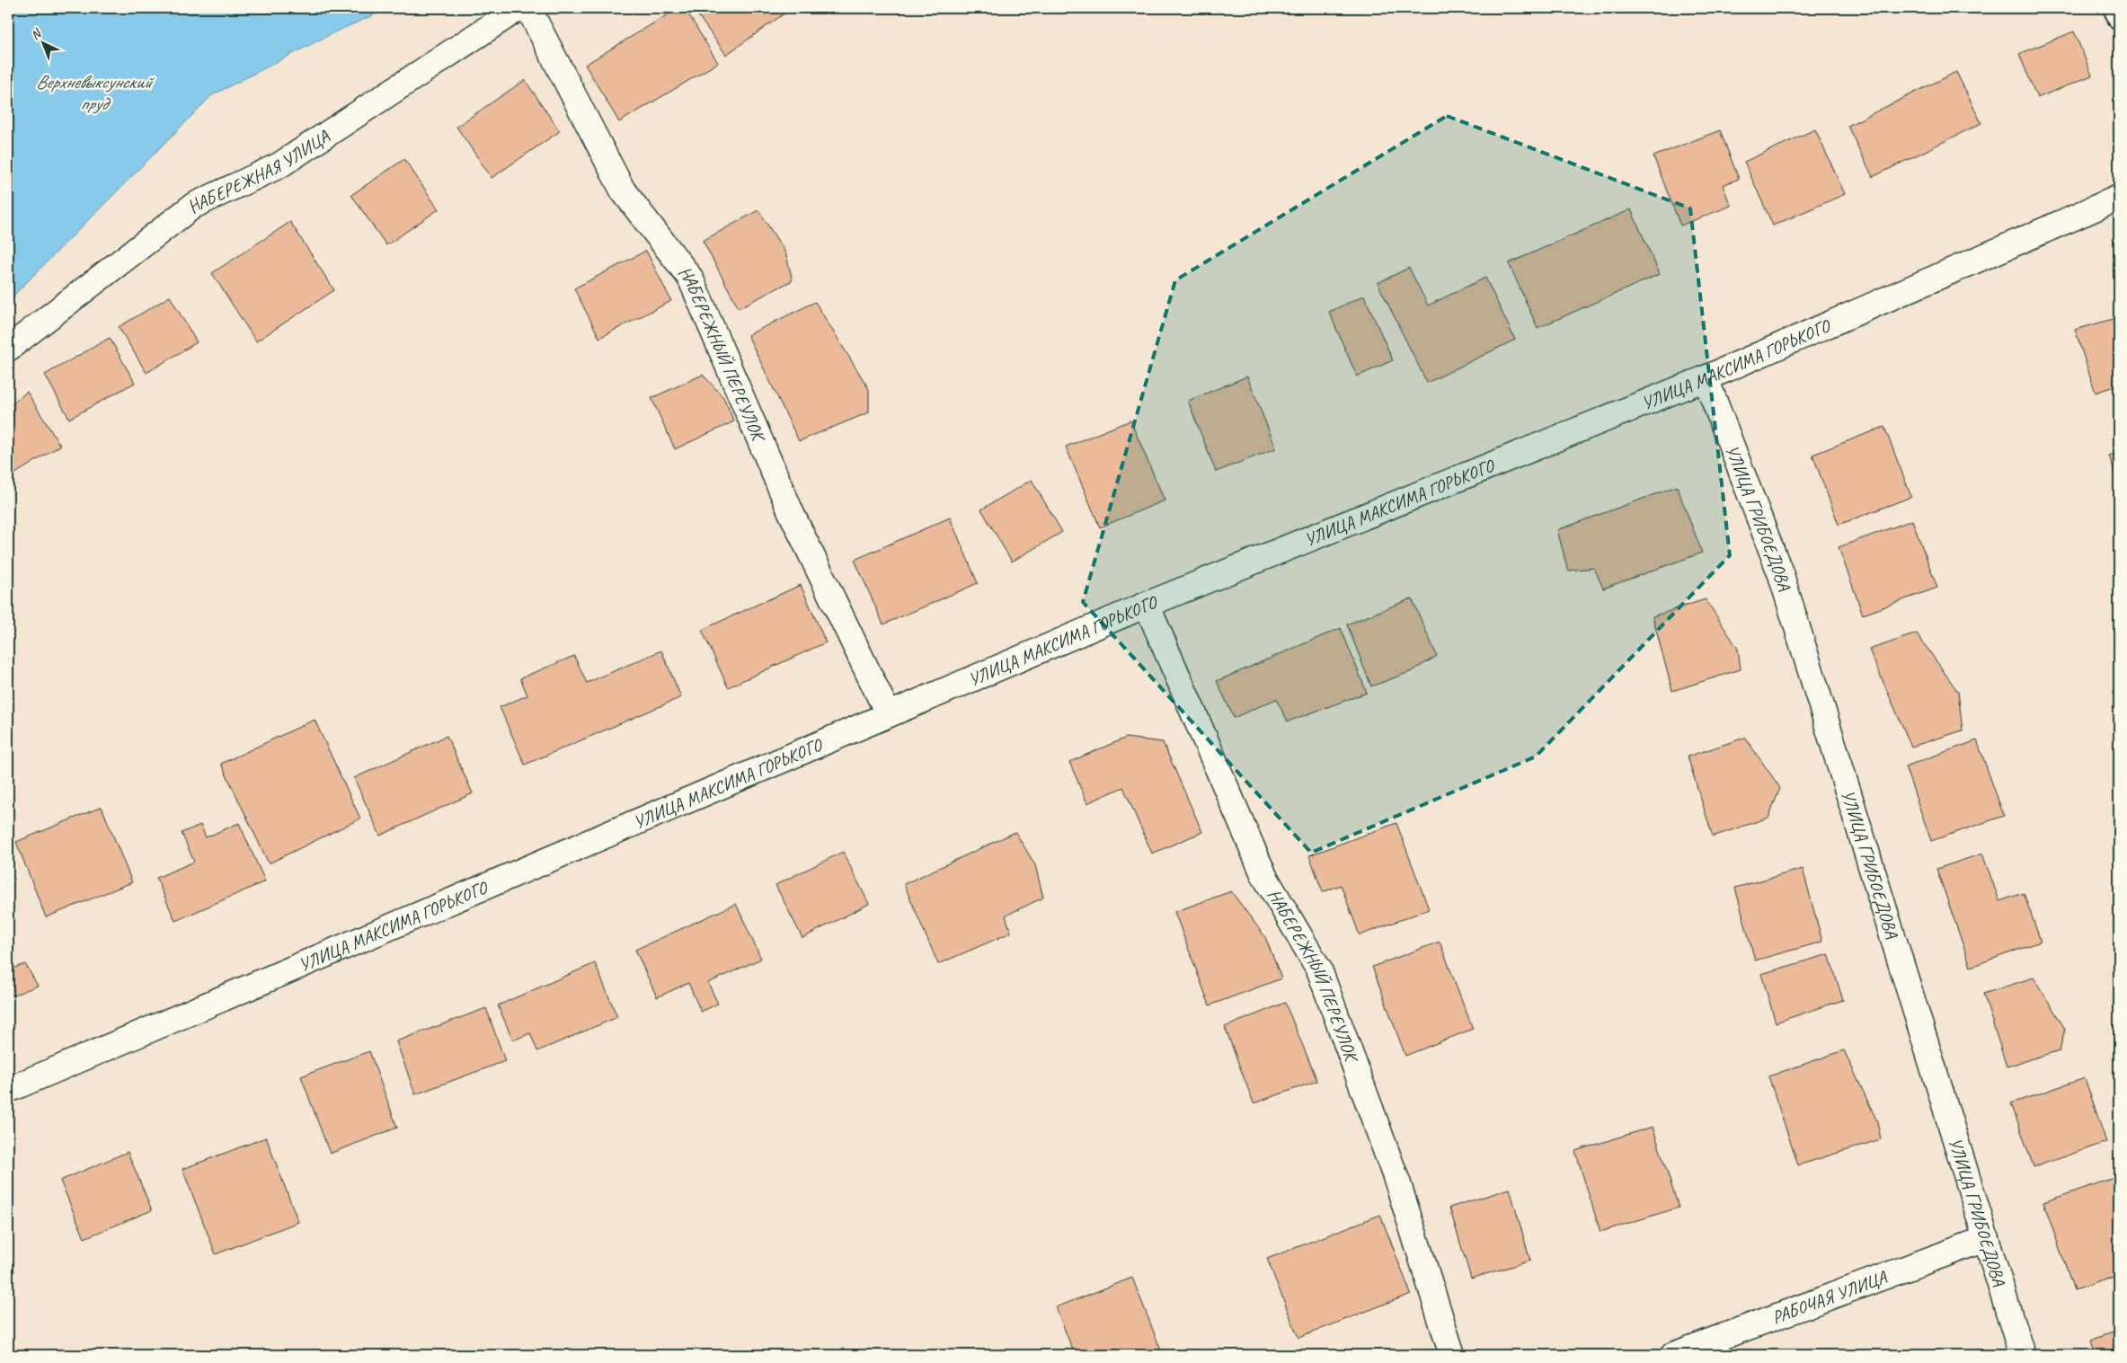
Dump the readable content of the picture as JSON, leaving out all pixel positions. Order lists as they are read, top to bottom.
{
  "streets": {
    "street": [
      "НАБЕРЕЖНАЯ УЛИЦА",
      "НАБЕРЕЖНЫЙ ПЕРЕУЛОК",
      "УЛИЦА МАКСИМА ГОРЬКОГО",
      "УЛИЦА ГРИБОЕДОВА",
      "РАБОЧАЯ УЛИЦА"
    ]
  },
  "crossings": [
    ["НАБЕРЕЖНЫЙ ПЕРЕУЛОК", "УЛИЦА МАКСИМА ГОРЬКОГО"],
    ["УЛИЦА МАКСИМА ГОРЬКОГО", "УЛИЦА ГРИБОЕДОВА"],
    ["УЛИЦА ГРИБОЕДОВА", "РАБОЧАЯ УЛИЦА"]
  ],
  "water": ["Верхневыксунский пруд"],
  "north": "top left"
}
